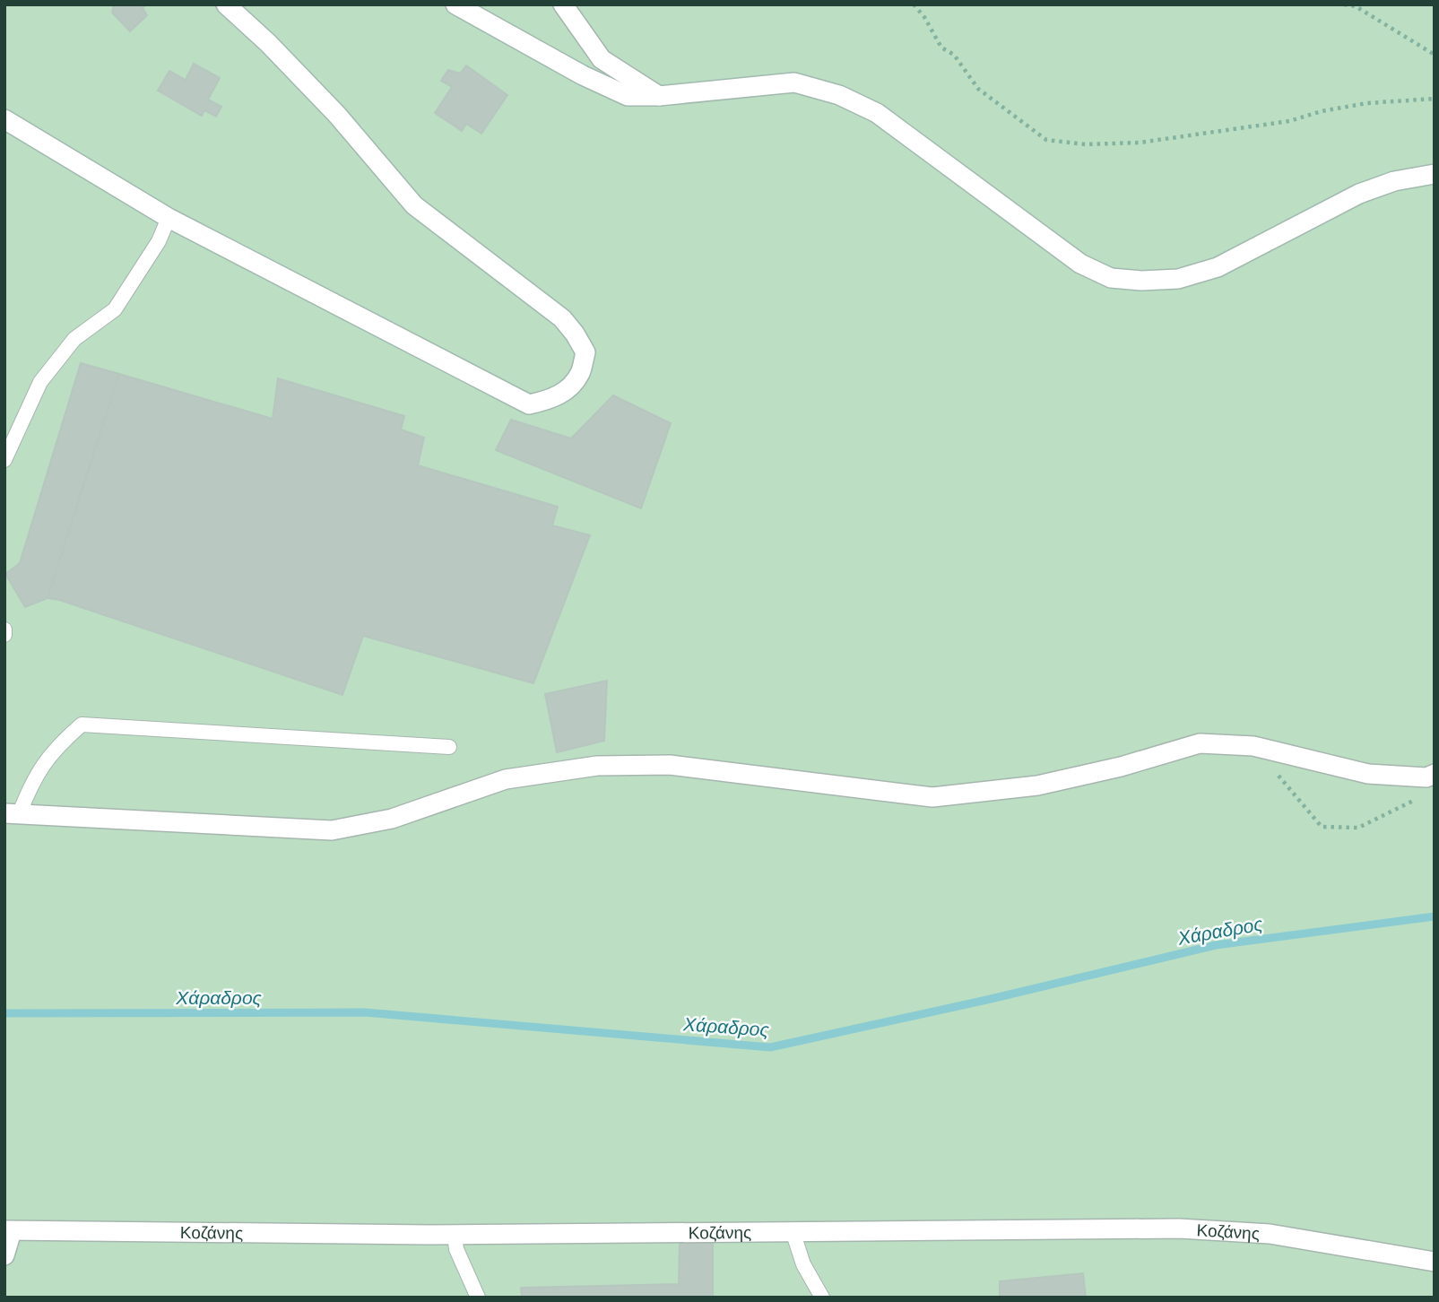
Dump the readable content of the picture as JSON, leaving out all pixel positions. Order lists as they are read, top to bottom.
{
  "streets": {
    "street": ["Κοζάνης"]
  },
  "water": ["Χάραδρος"]
}
